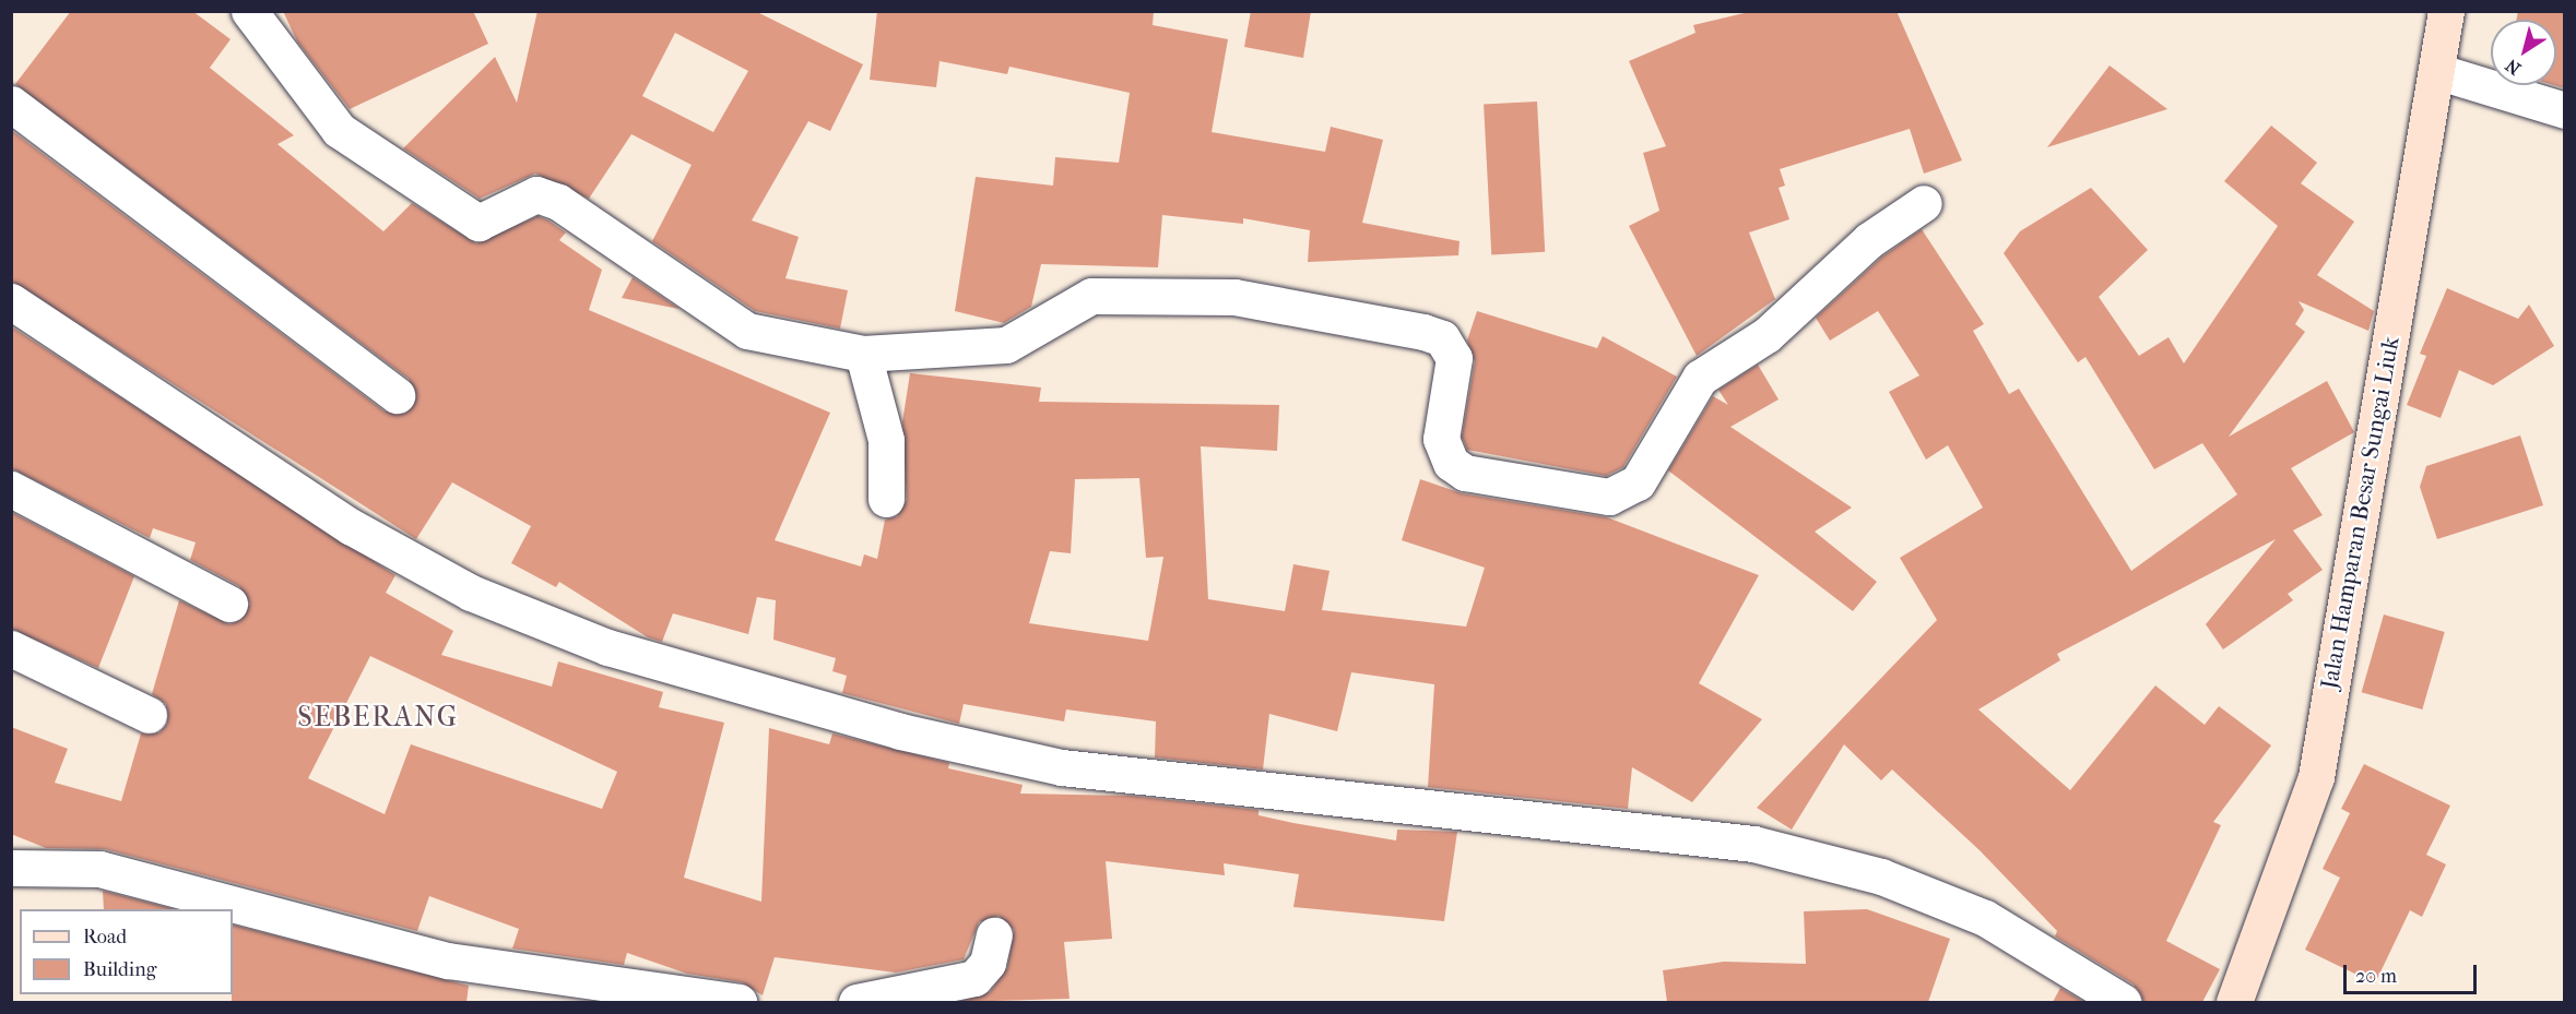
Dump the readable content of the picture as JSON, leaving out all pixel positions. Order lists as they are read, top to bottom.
{
  "streets": {
    "street": ["Jalan Hamparan Besar Sungai Liuk"]
  },
  "districts": ["SEBERANG"],
  "legend": ["Road", "Building"],
  "scale_bar": "20 m",
  "north": "bottom left"
}
